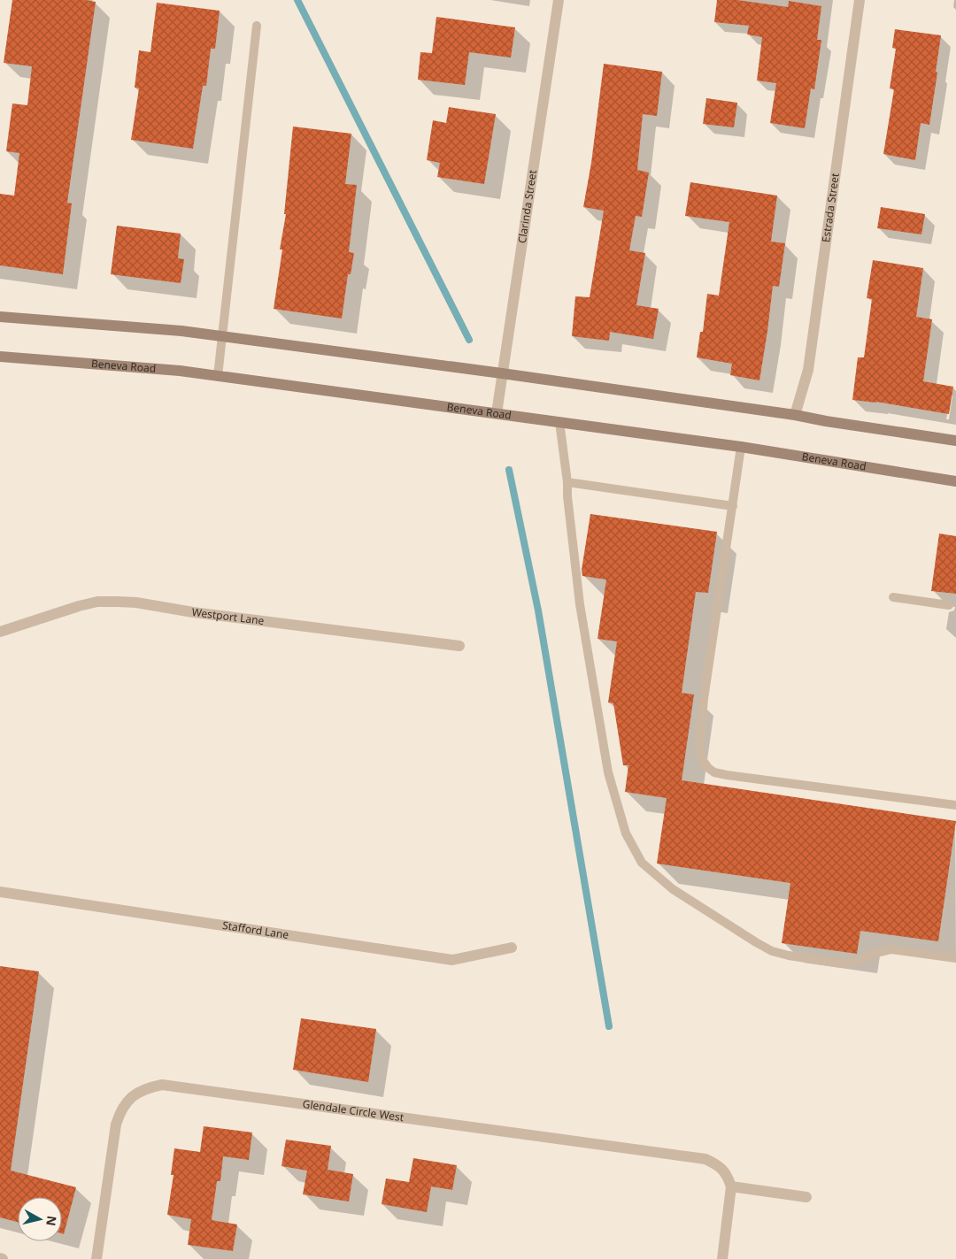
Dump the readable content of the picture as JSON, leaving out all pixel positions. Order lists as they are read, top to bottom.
{
  "streets": {
    "main road": ["Beneva Road"],
    "street": [
      "Clarinda Street",
      "Estrada Street",
      "Westport Lane",
      "Stafford Lane",
      "Glendale Circle West"
    ]
  },
  "crossings": [
    ["Clarinda Street", "Beneva Road"]
  ],
  "north": "right"
}
